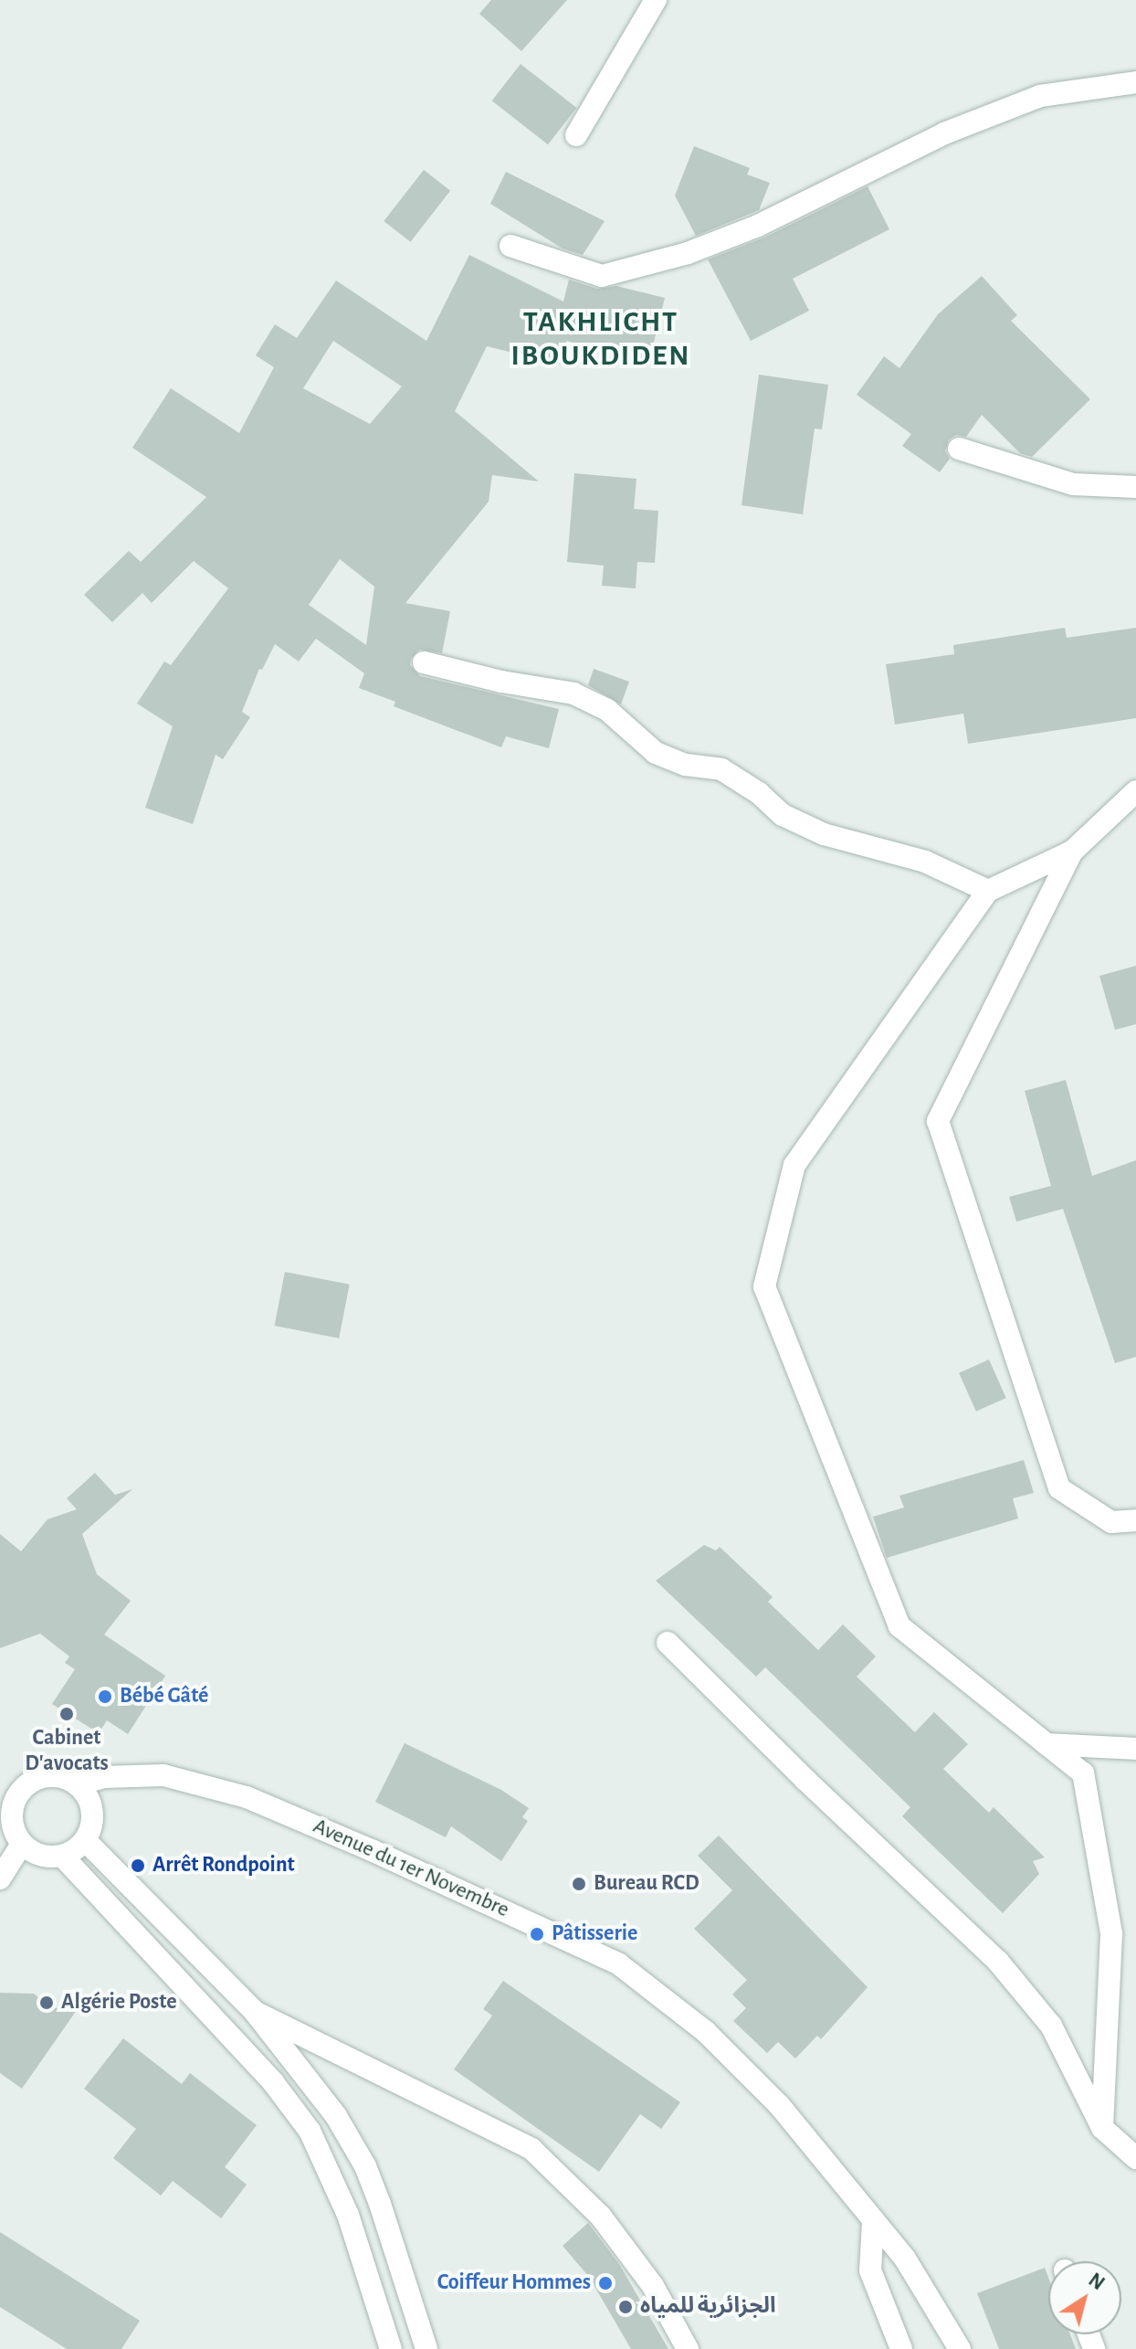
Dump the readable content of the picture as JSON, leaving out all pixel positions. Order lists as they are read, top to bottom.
{
  "streets": {
    "street": ["Avenue du 1er Novembre"]
  },
  "districts": ["TAKHLICHT IBOUKDIDEN"],
  "places": [
    "Bébé Gâté",
    "Cabinet D'avocats",
    "Arrêt Rondpoint",
    "Bureau RCD",
    "Pâtisserie",
    "Algérie Poste",
    "Coiffeur Hommes",
    "الجزائرية للمياه"
  ],
  "north": "top right"
}
